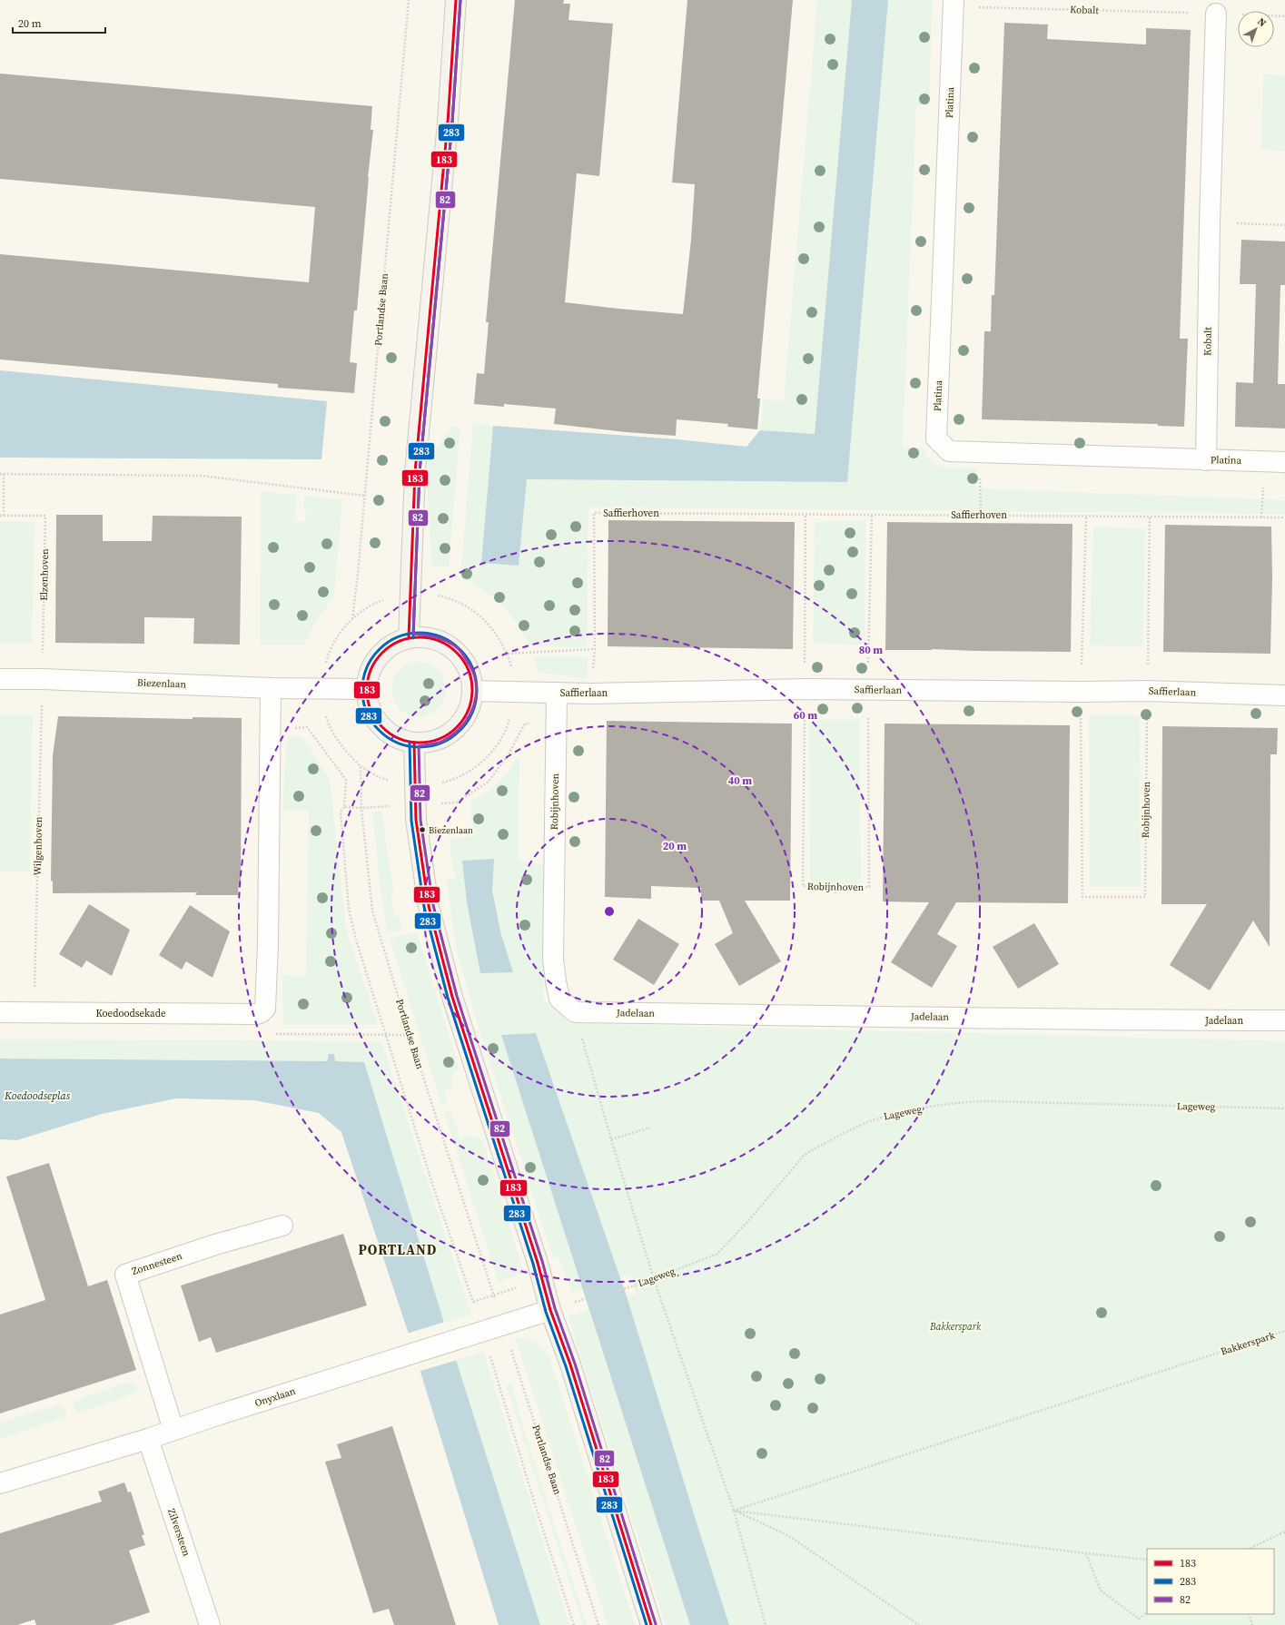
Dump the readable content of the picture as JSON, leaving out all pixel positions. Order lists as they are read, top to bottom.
{
  "streets": {
    "street": [
      "Kobalt",
      "Platina",
      "Biezenlaan",
      "Saffierlaan",
      "Robijnhoven",
      "Koedoodsekade",
      "Jadelaan",
      "Zonnesteen",
      "Onyxlaan",
      "Zilversteen"
    ],
    "path": [
      "Portlandse Baan",
      "Saffierhoven",
      "Elzenhoven",
      "Wilgenhoven",
      "Lageweg",
      "Bakkerspark"
    ]
  },
  "crossings": [
    ["Kobalt", "Platina"],
    ["Portlandse Baan", "Onyxlaan"],
    ["Saffierhoven", "Saffierlaan"],
    ["Elzenhoven", "Biezenlaan"],
    ["Elzenhoven", "Wilgenhoven"],
    ["Biezenlaan", "Saffierlaan"],
    ["Biezenlaan", "Wilgenhoven"],
    ["Biezenlaan", "Koedoodsekade"],
    ["Saffierlaan", "Robijnhoven"],
    ["Robijnhoven", "Jadelaan"],
    ["Wilgenhoven", "Koedoodsekade"],
    ["Zonnesteen", "Onyxlaan"],
    ["Onyxlaan", "Zilversteen"]
  ],
  "districts": ["PORTLAND"],
  "water": ["Koedoodseplas"],
  "parks": ["Bakkerspark"],
  "places": ["Biezenlaan"],
  "lines": ["transit line 183", "transit line 283", "transit line 82"],
  "legend": ["183", "283", "82"],
  "scale_bar": "20 m",
  "north": "top right",
  "rings": [
    "80 m",
    "60 m",
    "40 m",
    "20 m"
  ]
}
